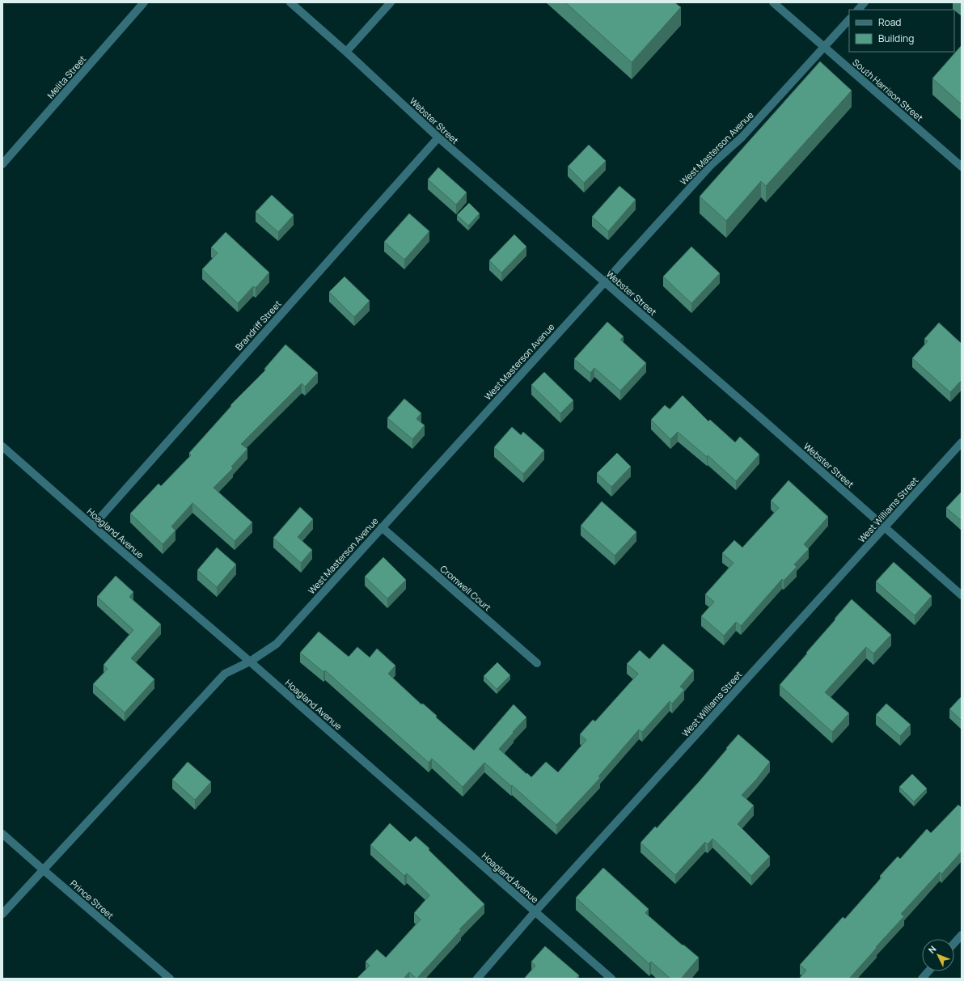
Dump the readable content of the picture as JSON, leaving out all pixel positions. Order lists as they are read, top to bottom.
{
  "streets": {
    "street": [
      "Melita Street",
      "South Harrison Street",
      "Webster Street",
      "West Masterson Avenue",
      "Brandriff Street",
      "West Williams Street",
      "Hoagland Avenue",
      "Cromwell Court",
      "Prince Street"
    ]
  },
  "crossings": [
    ["South Harrison Street", "West Masterson Avenue"],
    ["Webster Street", "West Masterson Avenue"],
    ["Webster Street", "Brandriff Street"],
    ["Webster Street", "West Williams Street"],
    ["West Masterson Avenue", "Hoagland Avenue"],
    ["West Masterson Avenue", "Cromwell Court"],
    ["West Masterson Avenue", "Prince Street"],
    ["Brandriff Street", "Hoagland Avenue"],
    ["West Williams Street", "Hoagland Avenue"]
  ],
  "legend": ["Road", "Building"],
  "north": "top left"
}
